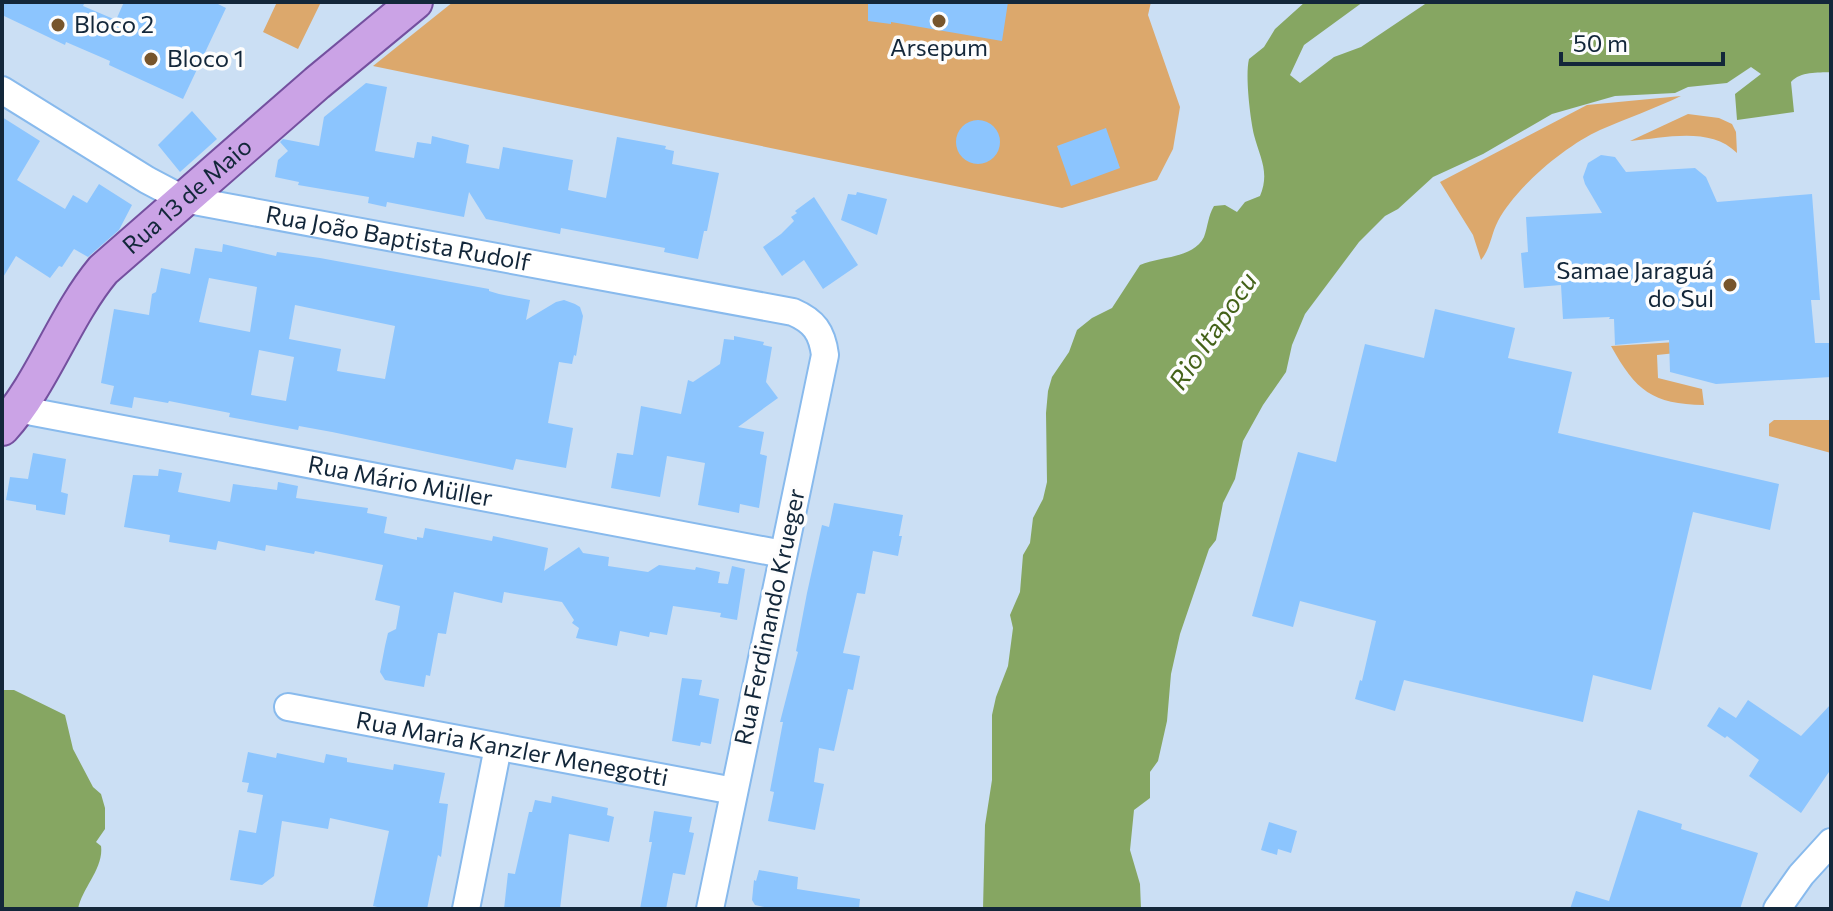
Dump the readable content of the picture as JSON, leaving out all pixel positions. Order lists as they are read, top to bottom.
{
  "streets": {
    "main road": ["Rua 13 de Maio"],
    "street": [
      "Rua João Baptista Rudolf",
      "Rua Mário Müller",
      "Rua Ferdinando Krueger",
      "Rua Maria Kanzler Menegotti"
    ]
  },
  "crossings": [
    ["Rua 13 de Maio", "Rua João Baptista Rudolf"],
    ["Rua 13 de Maio", "Rua Mário Müller"],
    ["Rua João Baptista Rudolf", "Rua Ferdinando Krueger"],
    ["Rua Mário Müller", "Rua Ferdinando Krueger"],
    ["Rua Ferdinando Krueger", "Rua Maria Kanzler Menegotti"]
  ],
  "water": ["Rio Itapocu"],
  "places": [
    "Arsepum",
    "Bloco 2",
    "Bloco 1",
    "Samae Jaraguá do Sul"
  ],
  "scale_bar": "50 m"
}
